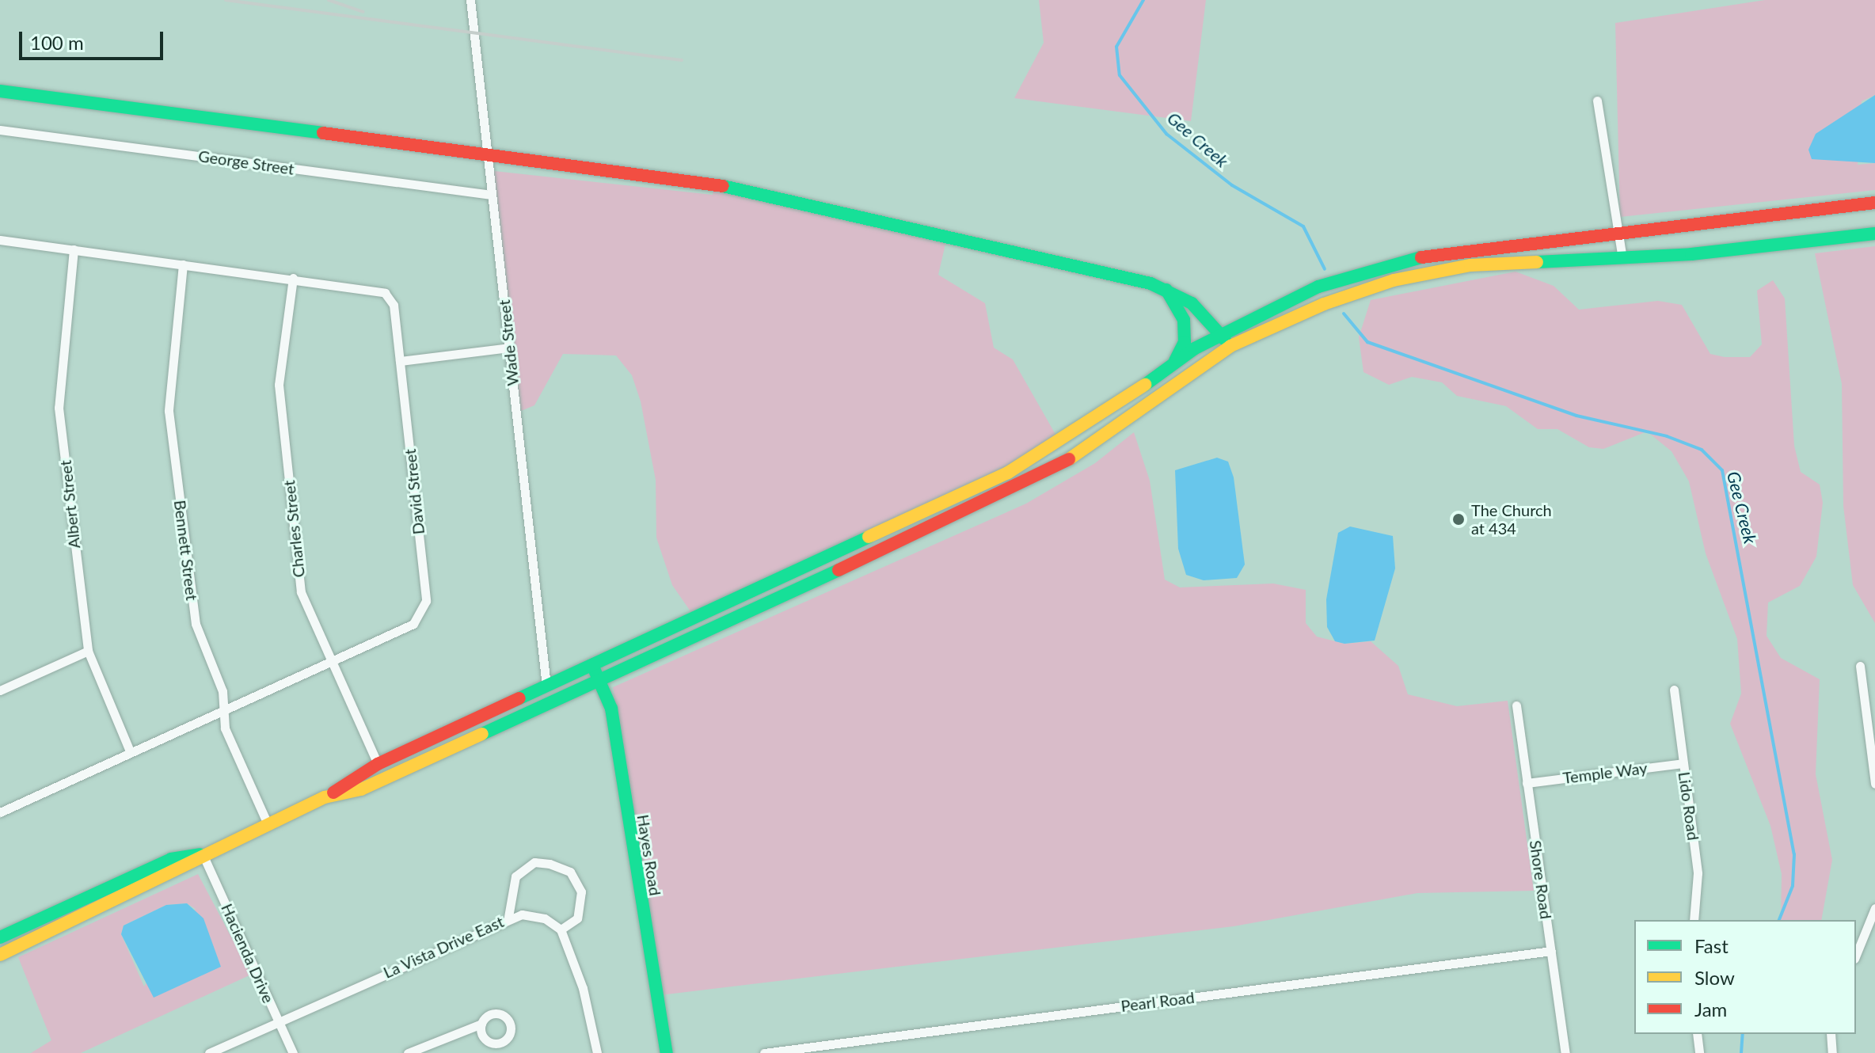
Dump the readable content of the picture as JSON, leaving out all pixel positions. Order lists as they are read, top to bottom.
{
  "streets": {
    "main road": ["Hayes Road"],
    "street": [
      "George Street",
      "Wade Street",
      "David Street",
      "Albert Street",
      "Charles Street",
      "Bennett Street",
      "Temple Way",
      "Lido Road",
      "Shore Road",
      "La Vista Drive East",
      "Hacienda Drive",
      "Pearl Road"
    ]
  },
  "crossings": [
    ["George Street", "Wade Street"],
    ["David Street", "Albert Street"],
    ["David Street", "Charles Street"],
    ["David Street", "Bennett Street"],
    ["Temple Way", "Lido Road"],
    ["Temple Way", "Shore Road"],
    ["Shore Road", "Pearl Road"],
    ["La Vista Drive East", "Hacienda Drive"]
  ],
  "water": ["Gee Creek"],
  "places": ["The Church at 434"],
  "legend": ["Fast", "Slow", "Jam"],
  "scale_bar": "100 m"
}
